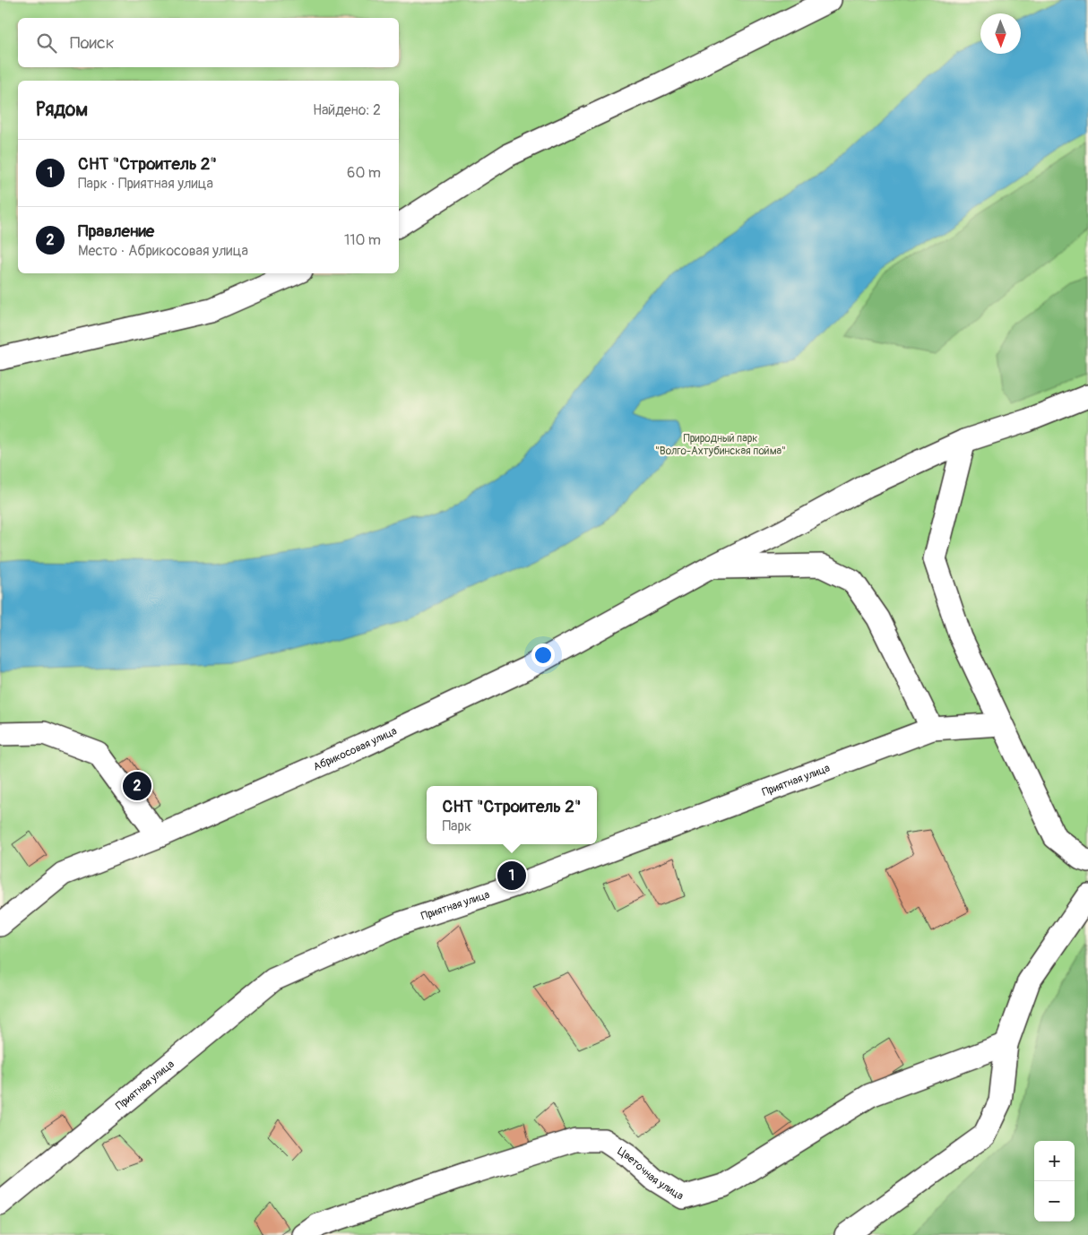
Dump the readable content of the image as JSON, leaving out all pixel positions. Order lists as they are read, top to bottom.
{
  "streets": {
    "street": ["Абрикосовая улица", "Приятная улица", "Цветочная улица"]
  },
  "parks": ["Природный парк \"Волго-Ахтубинская пойма\""],
  "north": "bottom",
  "page": {
    "search": "Поиск",
    "heading": ["Рядом", "Найдено: 2"],
    "list": [
      {
        "mark": "1",
        "name": "СНТ \"Строитель 2\"",
        "note": "Парк · Приятная улица",
        "value": "60 m"
      },
      {
        "mark": "2",
        "name": "Правление",
        "note": "Место · Абрикосовая улица",
        "value": "110 m"
      }
    ],
    "pins": ["2", "1"],
    "popup": ["СНТ \"Строитель 2\"", "Парк"],
    "map_buttons": ["+", "−"]
  }
}
